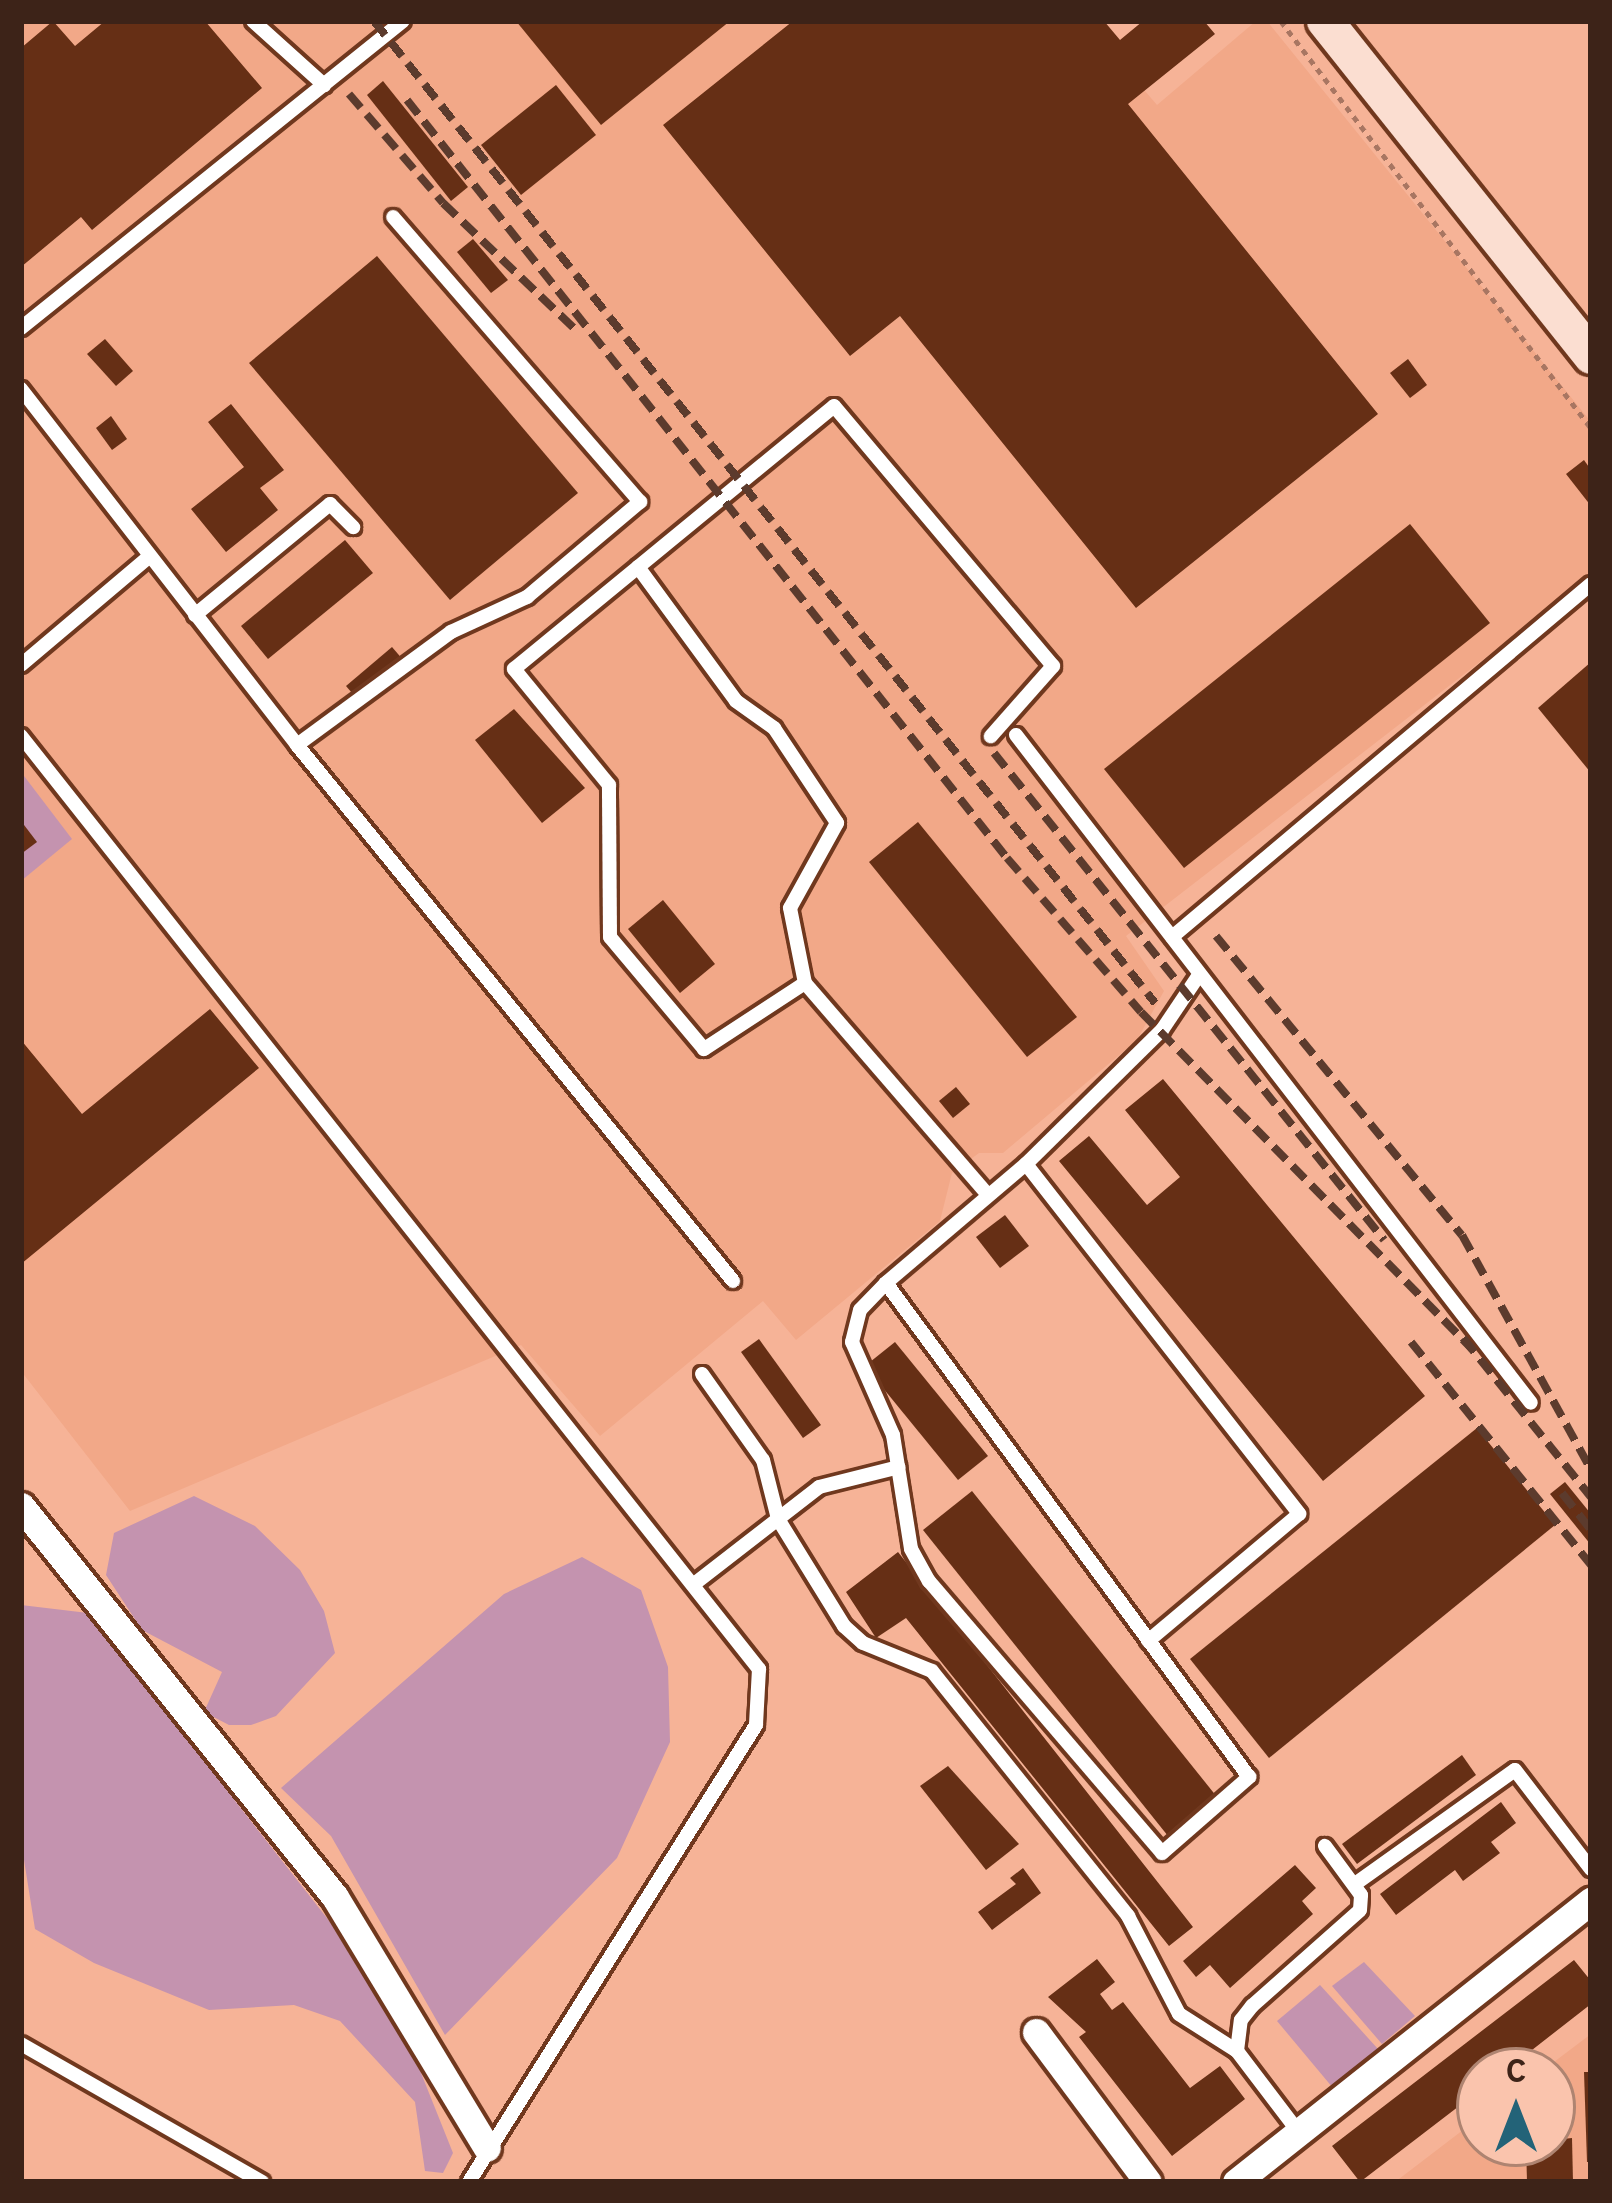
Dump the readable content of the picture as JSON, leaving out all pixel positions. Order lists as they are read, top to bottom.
{
  "north": "top"
}
